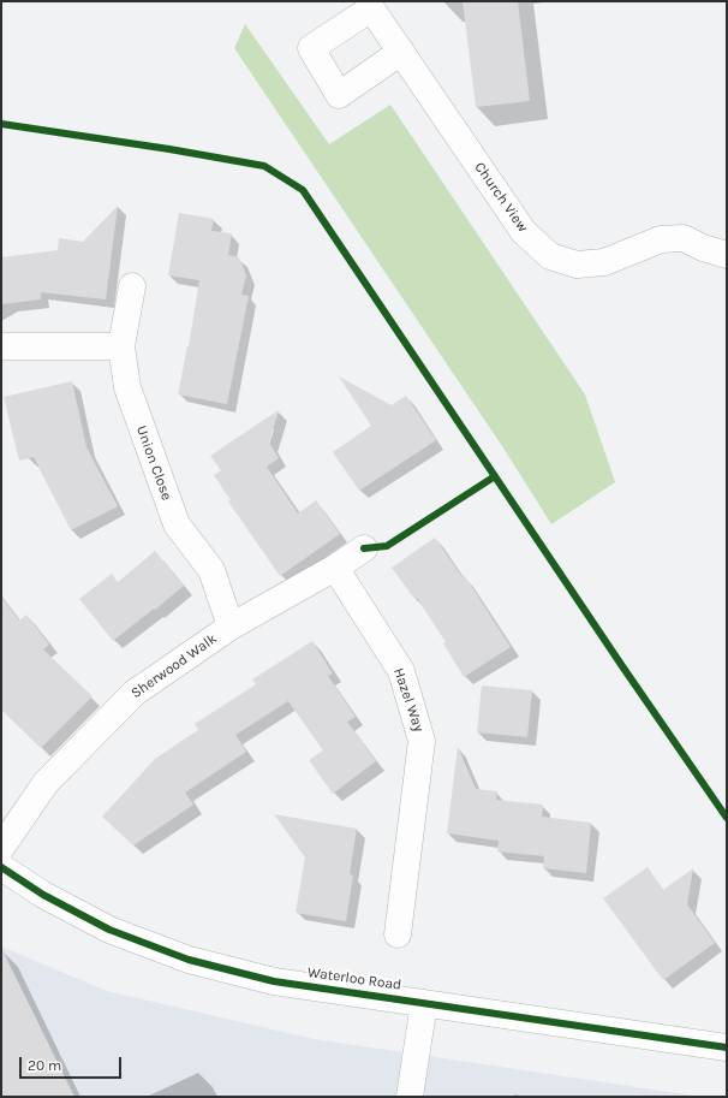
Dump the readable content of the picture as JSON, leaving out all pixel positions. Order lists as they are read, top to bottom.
{
  "streets": {
    "street": [
      "Church View",
      "Union Close",
      "Sherwood Walk",
      "Hazel Way",
      "Waterloo Road"
    ]
  },
  "crossings": [
    ["Union Close", "Sherwood Walk"],
    ["Sherwood Walk", "Hazel Way"]
  ],
  "scale_bar": "20 m"
}
